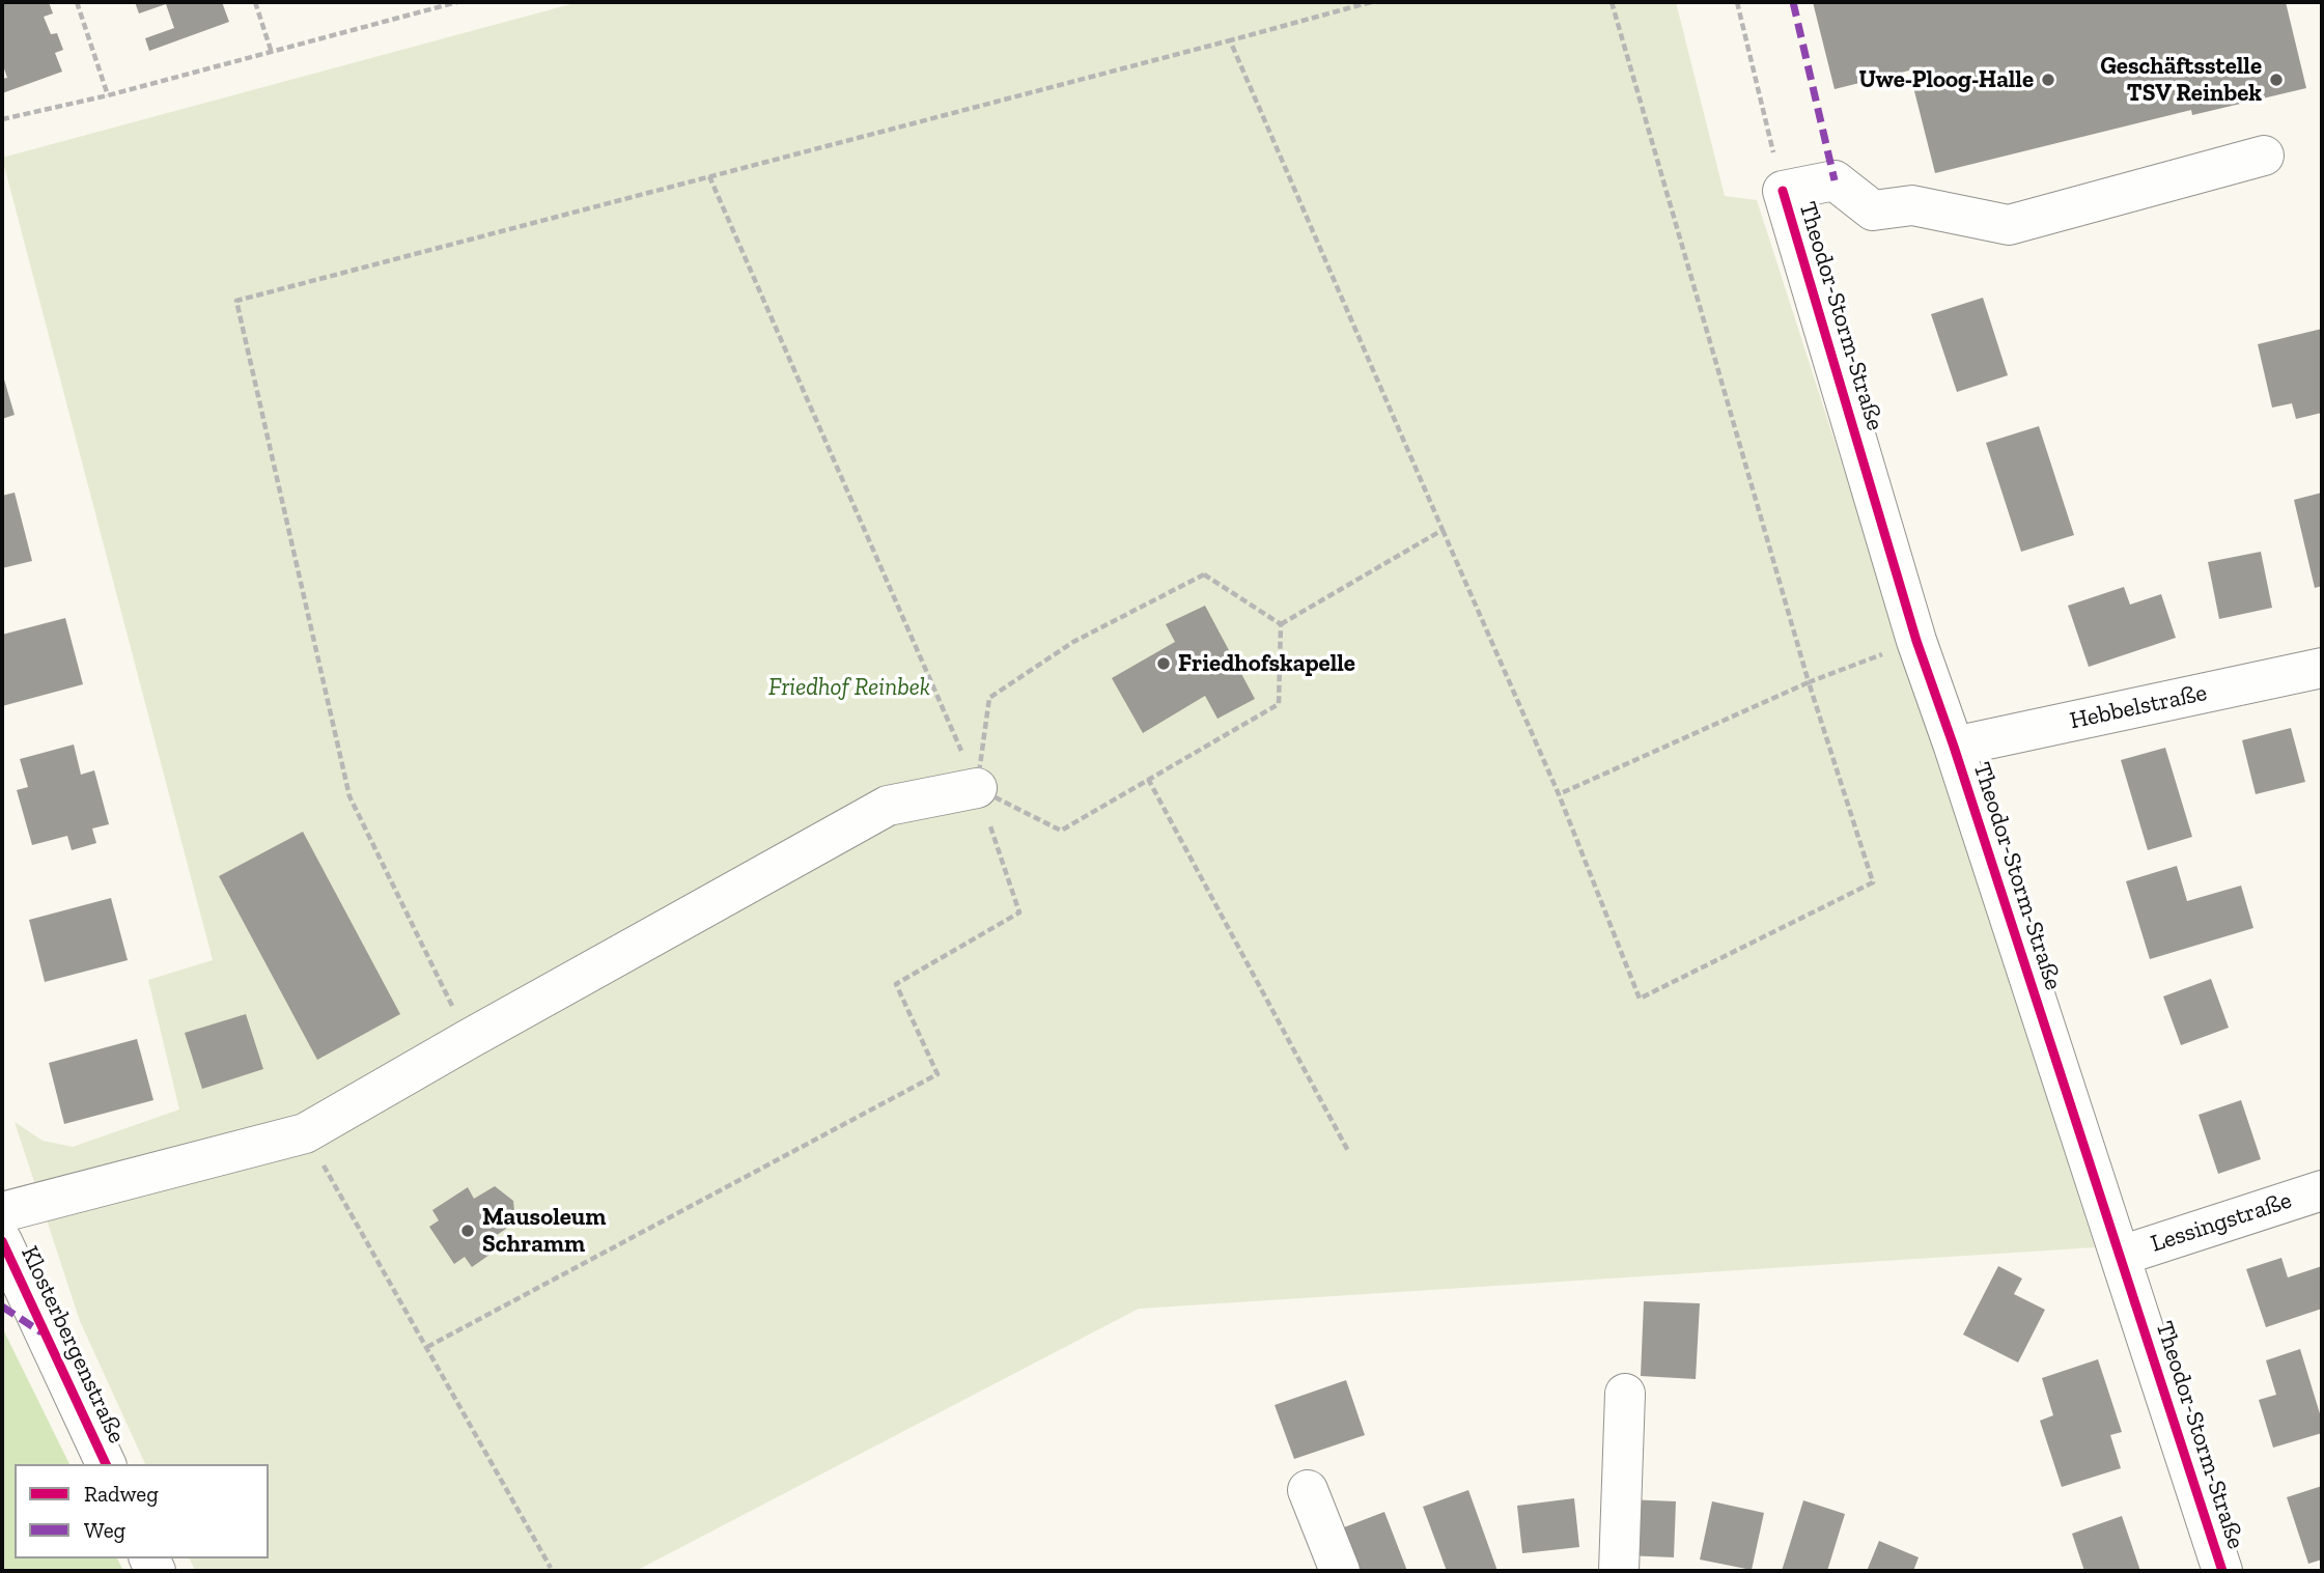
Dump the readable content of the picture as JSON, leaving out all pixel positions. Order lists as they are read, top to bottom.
{
  "streets": {
    "street": [
      "Theodor-Storm-Straße",
      "Hebbelstraße",
      "Lessingstraße",
      "Klosterbergenstraße"
    ]
  },
  "crossings": [
    ["Theodor-Storm-Straße", "Hebbelstraße"],
    ["Theodor-Storm-Straße", "Lessingstraße"]
  ],
  "parks": ["Friedhof Reinbek"],
  "places": [
    "Uwe-Ploog-Halle",
    "Geschäftsstelle TSV Reinbek",
    "Friedhofskapelle",
    "Mausoleum Schramm"
  ],
  "legend": ["Radweg", "Weg"]
}
